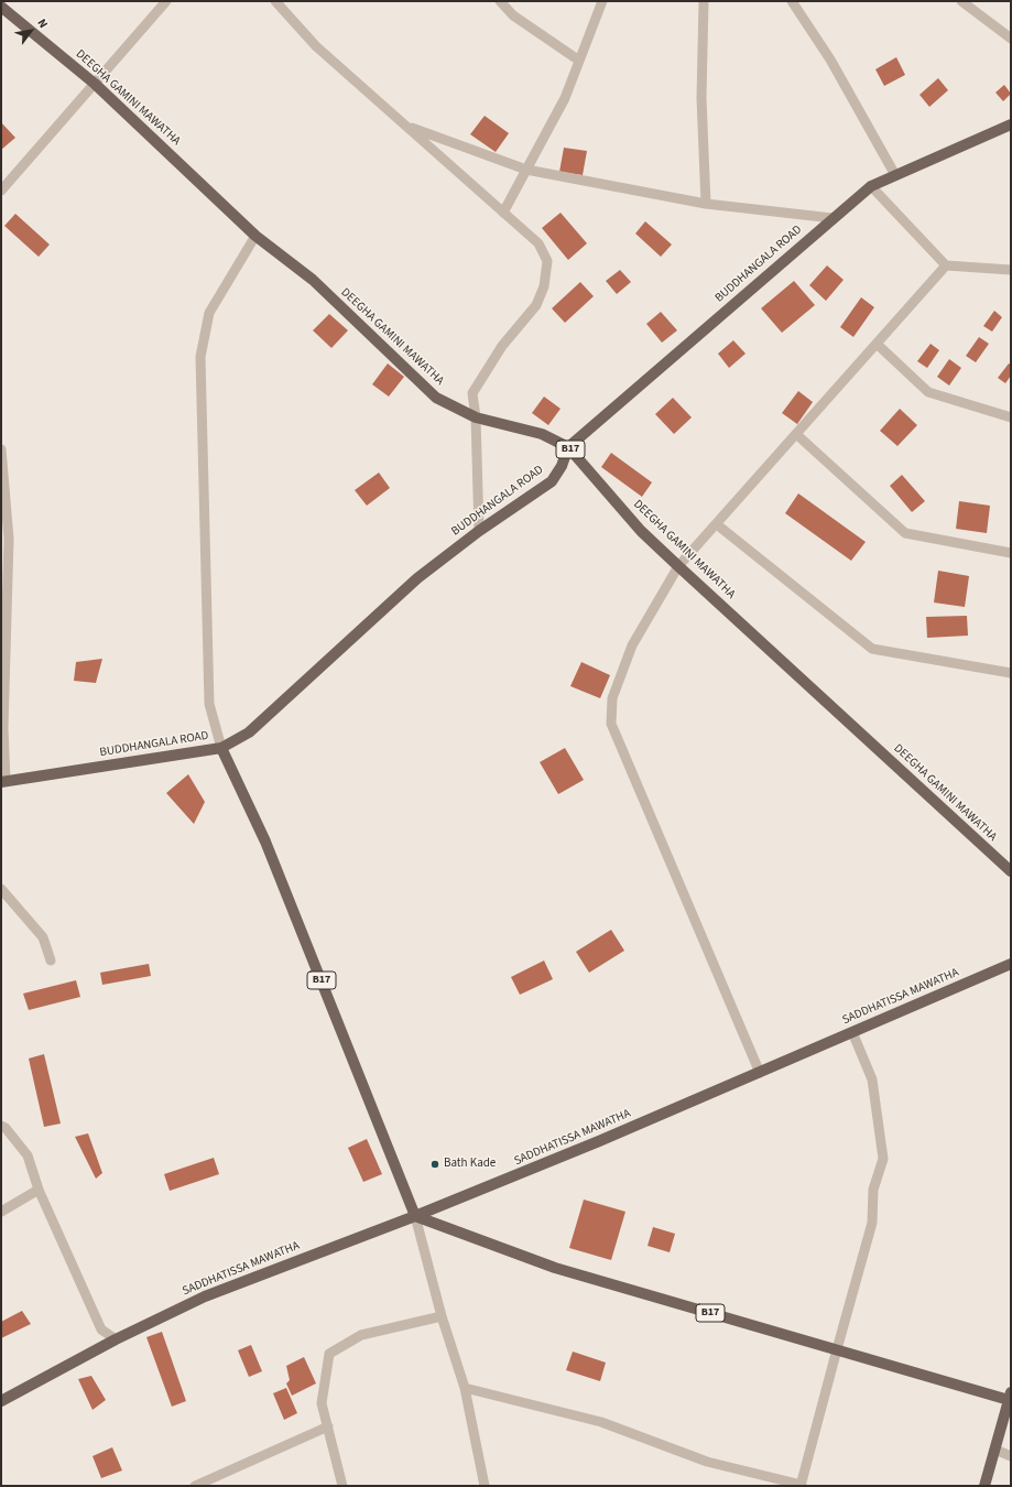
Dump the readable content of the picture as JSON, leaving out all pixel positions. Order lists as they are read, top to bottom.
{
  "streets": {
    "main road": [
      "DEEGHA GAMINI MAWATHA",
      "BUDDHANGALA ROAD",
      "B17",
      "SADDHATISSA MAWATHA"
    ]
  },
  "crossings": [
    ["DEEGHA GAMINI MAWATHA", "BUDDHANGALA ROAD"],
    ["BUDDHANGALA ROAD", "B17"],
    ["B17", "SADDHATISSA MAWATHA"]
  ],
  "places": ["Bath Kade"],
  "north": "top right"
}
